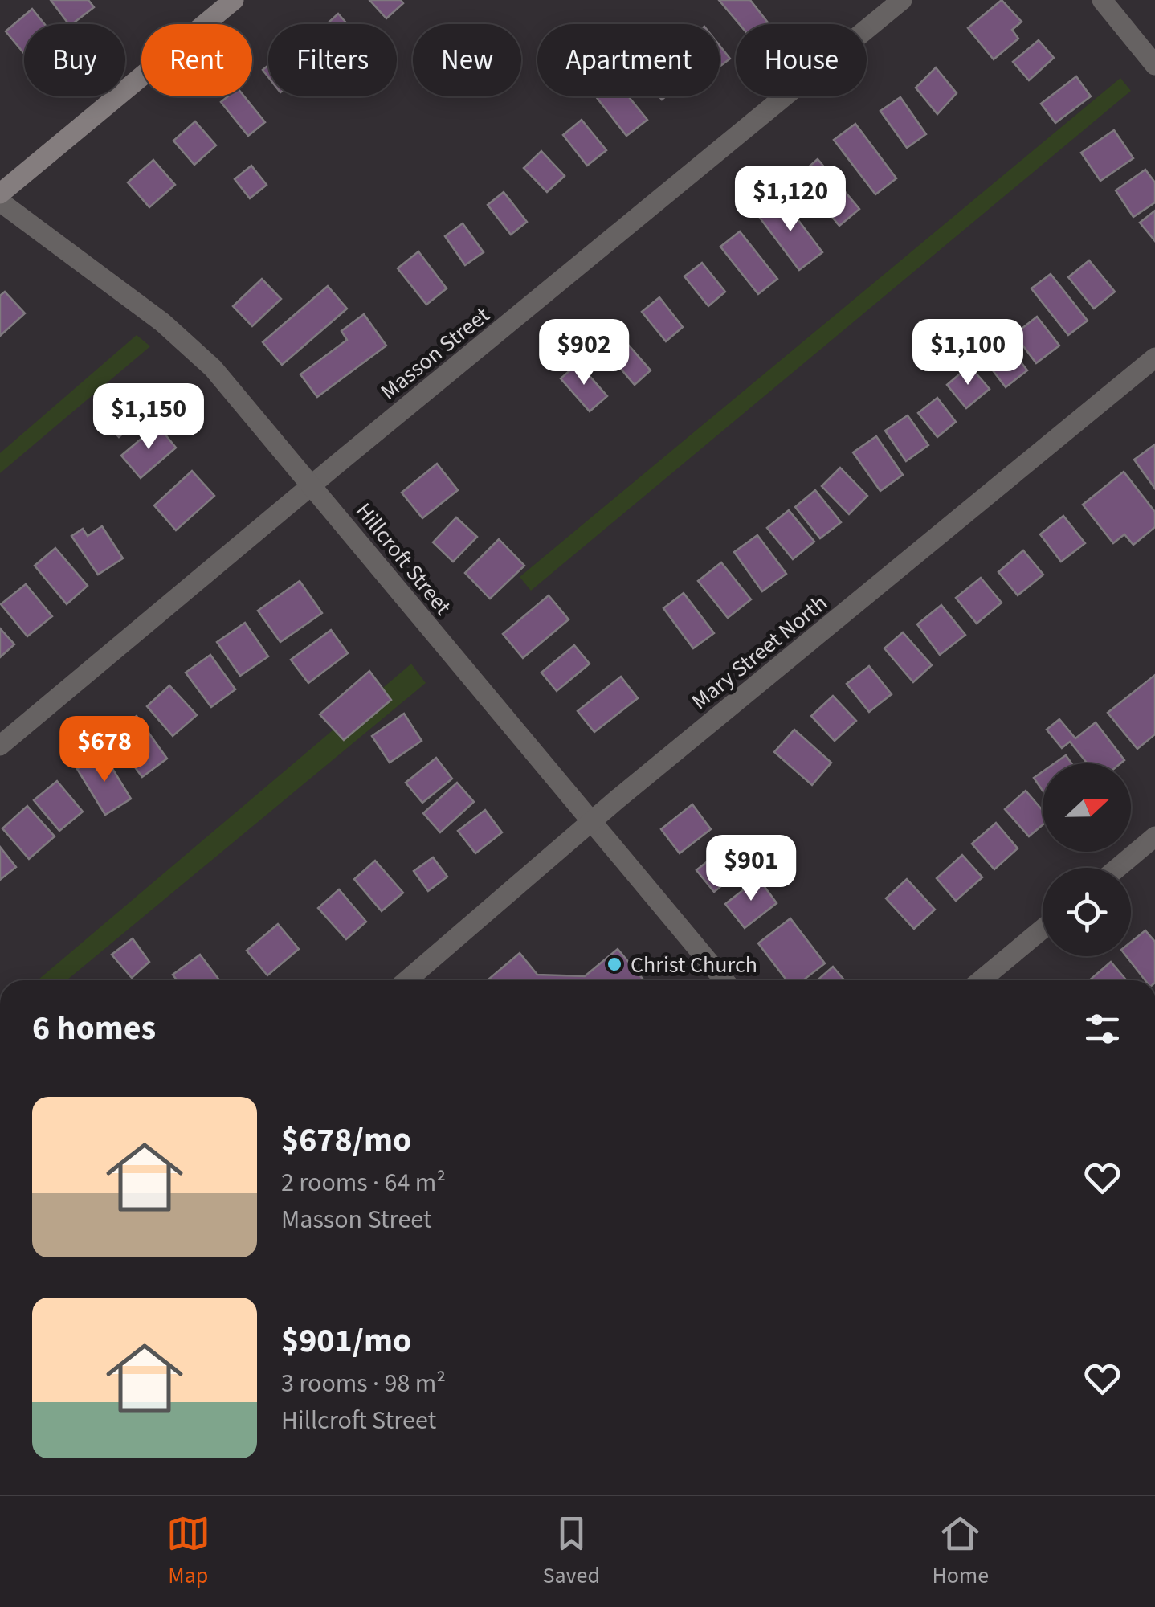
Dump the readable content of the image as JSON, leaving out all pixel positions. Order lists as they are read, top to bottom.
{
  "streets": {
    "street": ["Masson Street", "Hillcroft Street", "Mary Street North"]
  },
  "crossings": [
    ["Masson Street", "Hillcroft Street"],
    ["Hillcroft Street", "Mary Street North"]
  ],
  "places": ["Christ Church"],
  "north": "right",
  "page": {
    "chip": [
      "Buy",
      "Rent",
      "Filters",
      "New",
      "Apartment",
      "House"
    ],
    "price": [
      "$1,120",
      "$902",
      "$1,100",
      "$1,150",
      "$678",
      "$901"
    ],
    "heading": "6 homes",
    "list": [
      {
        "name": "$678/mo",
        "note": "2 rooms · 64 m² · Masson Street"
      },
      {
        "name": "$901/mo",
        "note": "3 rooms · 98 m² · Hillcroft Street"
      }
    ],
    "tabs": ["Map", "Saved", "Home"]
  }
}
